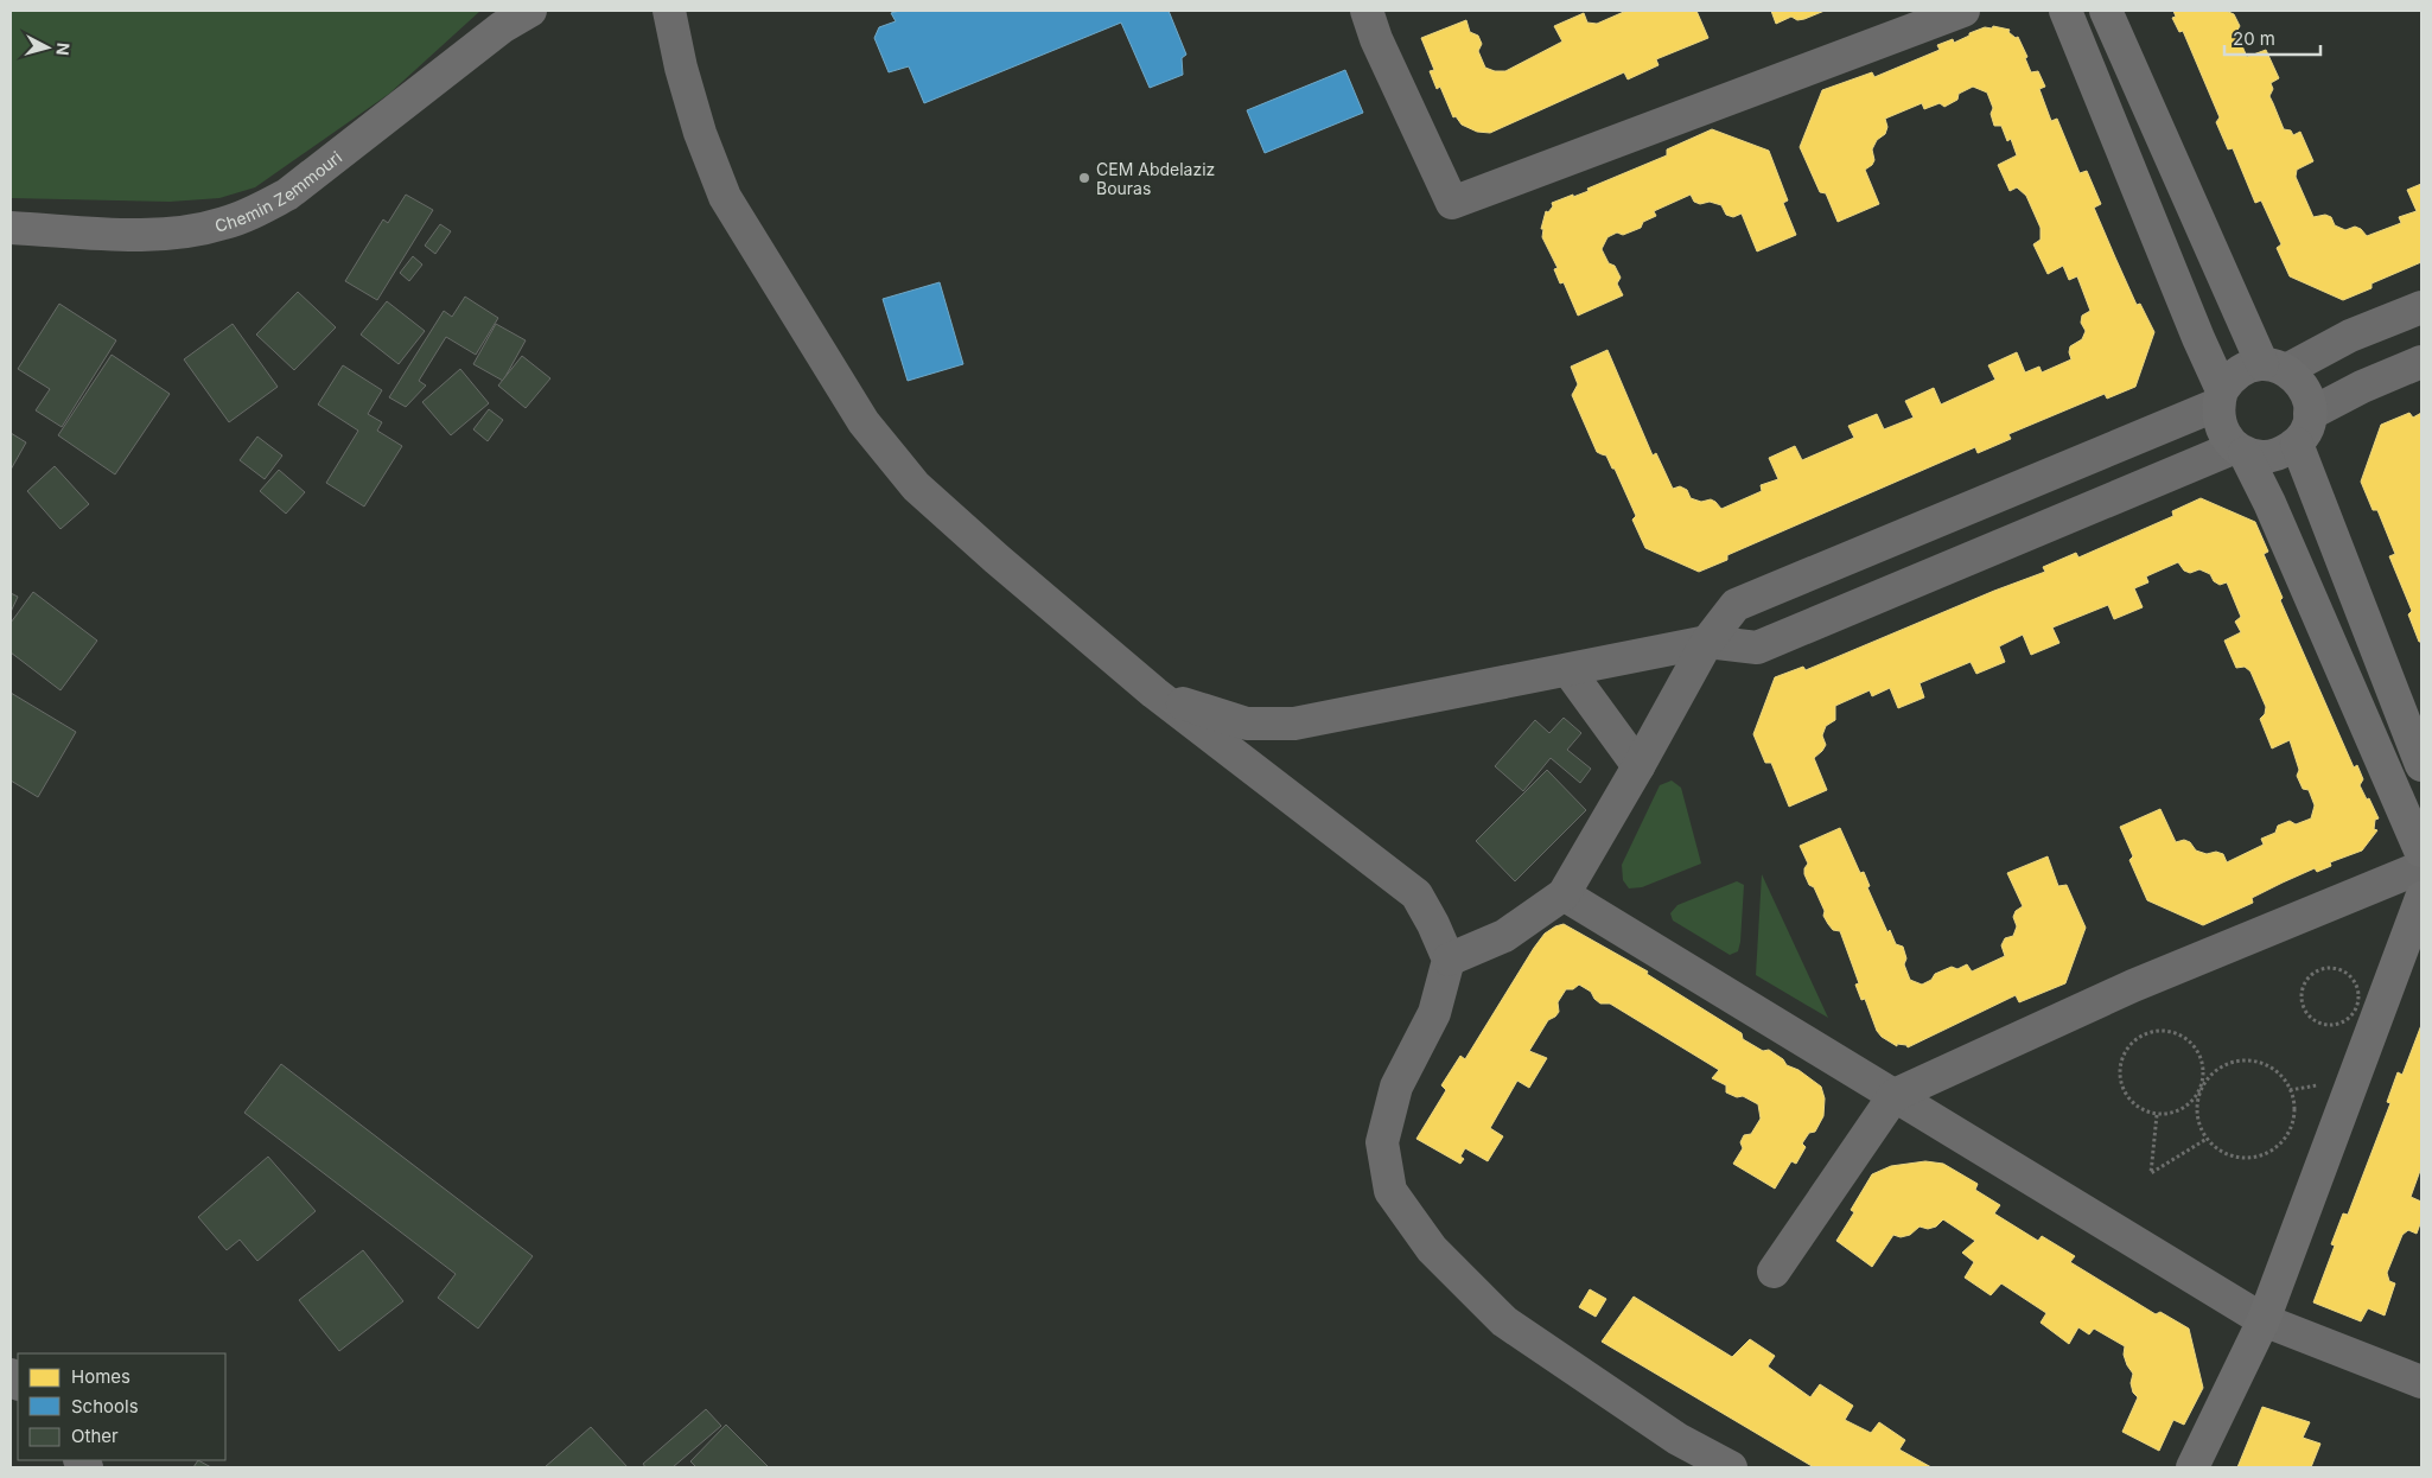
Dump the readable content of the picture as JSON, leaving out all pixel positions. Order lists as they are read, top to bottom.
{
  "streets": {
    "street": ["Chemin Zemmouri"]
  },
  "places": ["CEM Abdelaziz Bouras"],
  "legend": ["Homes", "Schools", "Other"],
  "scale_bar": "20 m",
  "north": "right"
}
